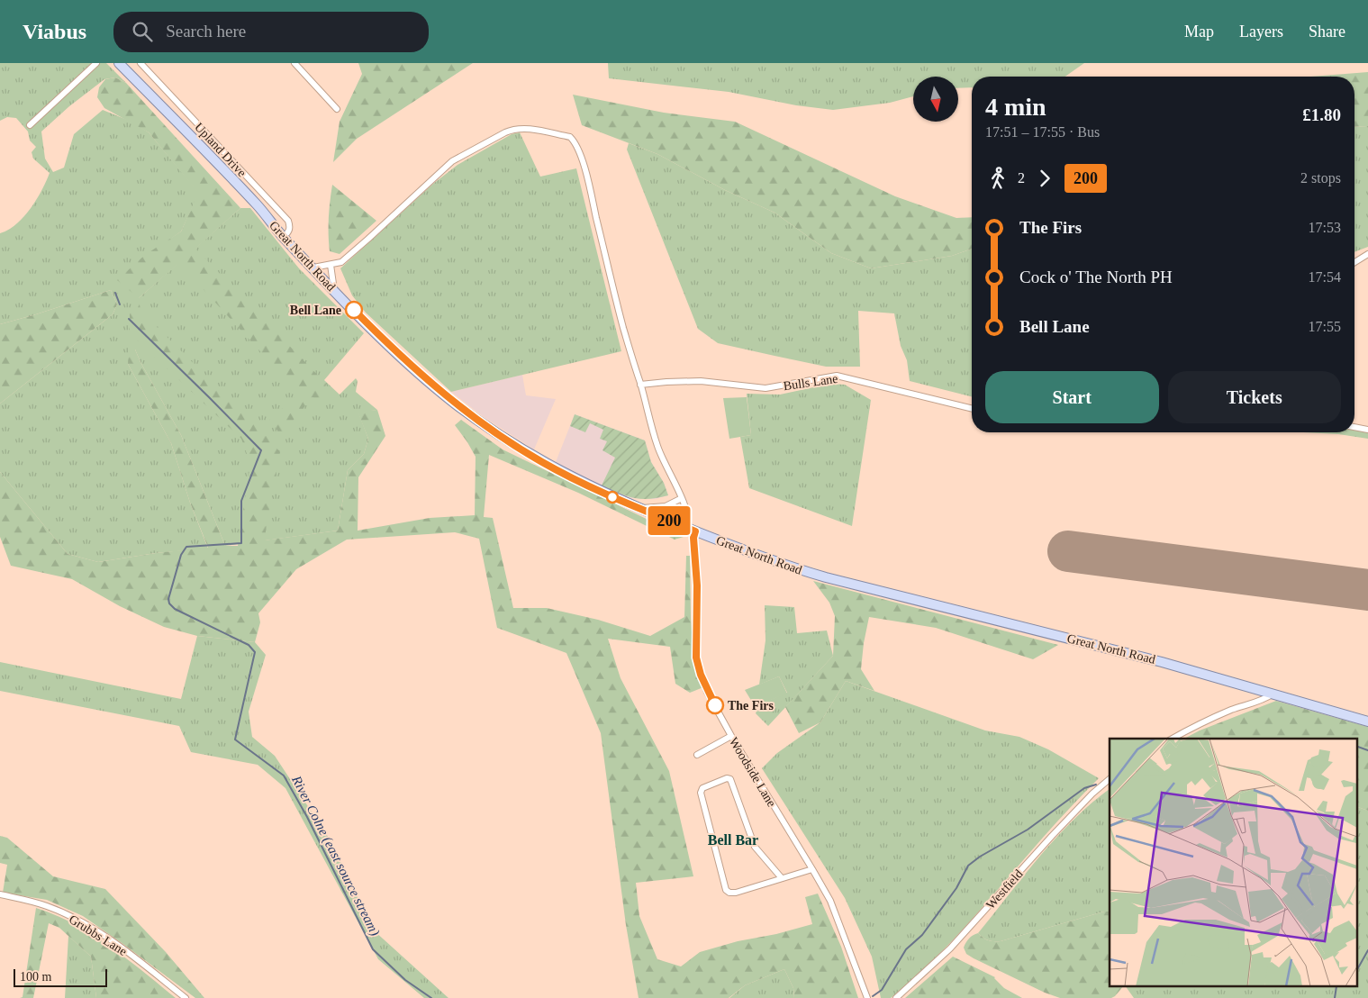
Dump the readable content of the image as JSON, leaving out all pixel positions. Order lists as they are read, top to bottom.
{
  "streets": {
    "main road": ["Great North Road"],
    "street": [
      "Upland Drive",
      "Bulls Lane",
      "Woodside Lane",
      "Westfield",
      "Grubbs Lane"
    ]
  },
  "crossings": [
    ["Upland Drive", "Great North Road"],
    ["Great North Road", "Woodside Lane"]
  ],
  "districts": ["Bell Bar"],
  "water": ["River Colne (east source stream)"],
  "places": ["Bell Lane", "The Firs"],
  "lines": ["bus line 200"],
  "scale_bar": "100 m",
  "north": "bottom",
  "page": {
    "header": "Viabus",
    "search": "Search here",
    "nav": ["Map", "Layers", "Share"],
    "on_map": "200",
    "heading": ["4 min", "17:51 – 17:55 · Bus", "£1.80"],
    "legs": ["2", "200", "2 stops"],
    "list": [
      {
        "name": "The Firs",
        "value": "17:53"
      },
      {
        "name": "Cock o' The North PH",
        "value": "17:54"
      },
      {
        "name": "Bell Lane",
        "value": "17:55"
      }
    ],
    "buttons": ["Start", "Tickets"],
    "scale": "100 m"
  }
}
